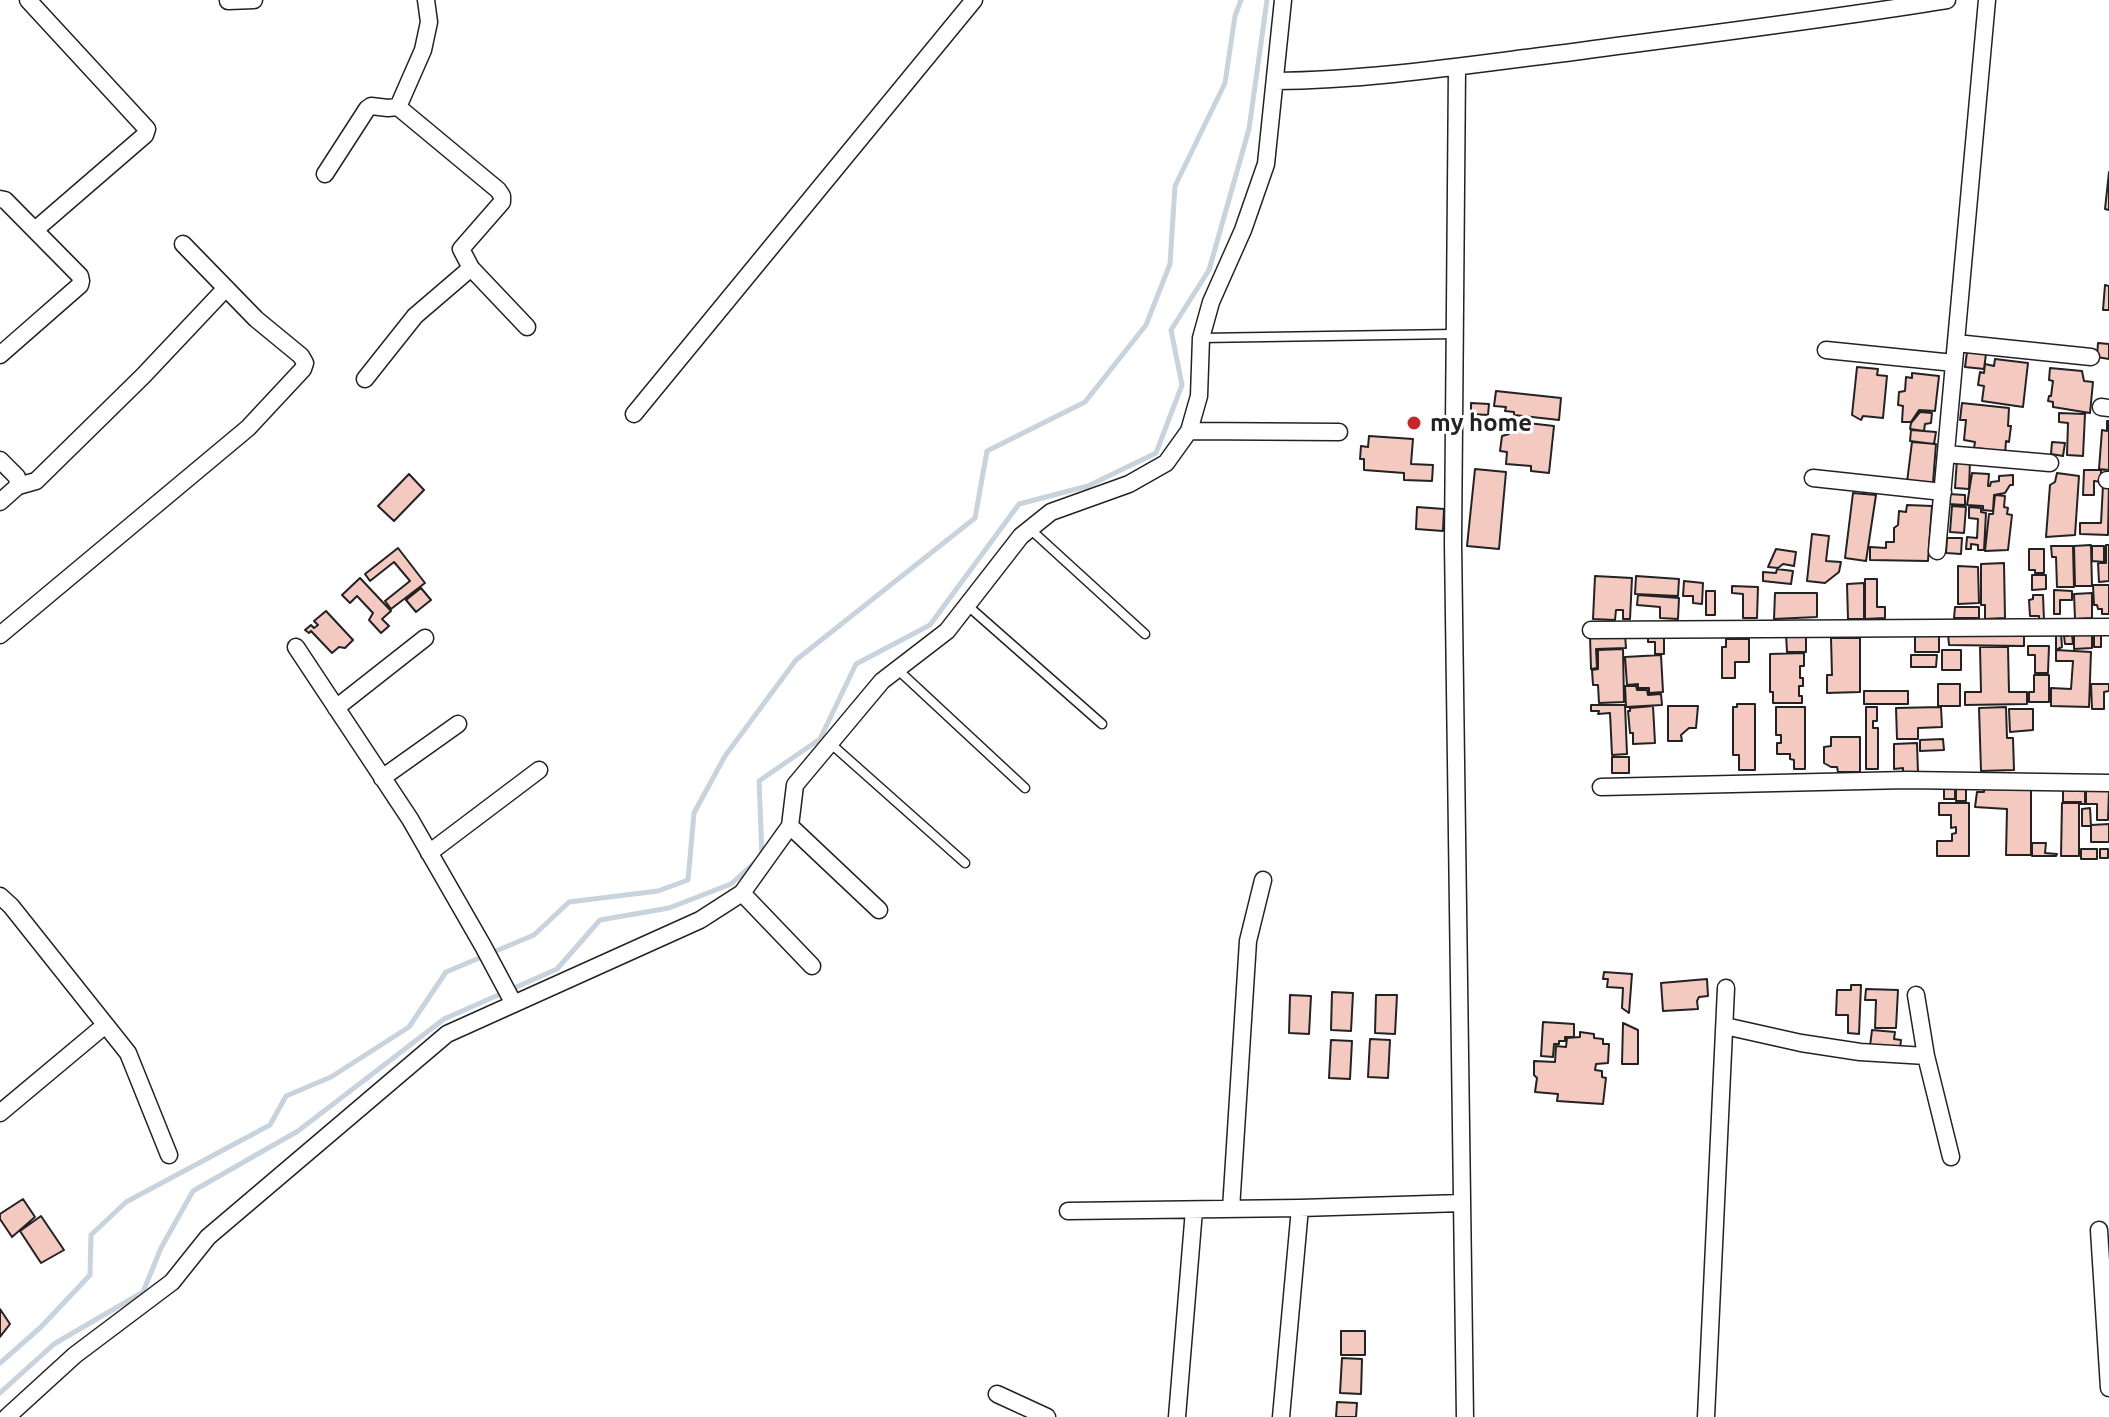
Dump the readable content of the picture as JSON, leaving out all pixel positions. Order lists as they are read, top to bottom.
{
  "places": ["my home"]
}
